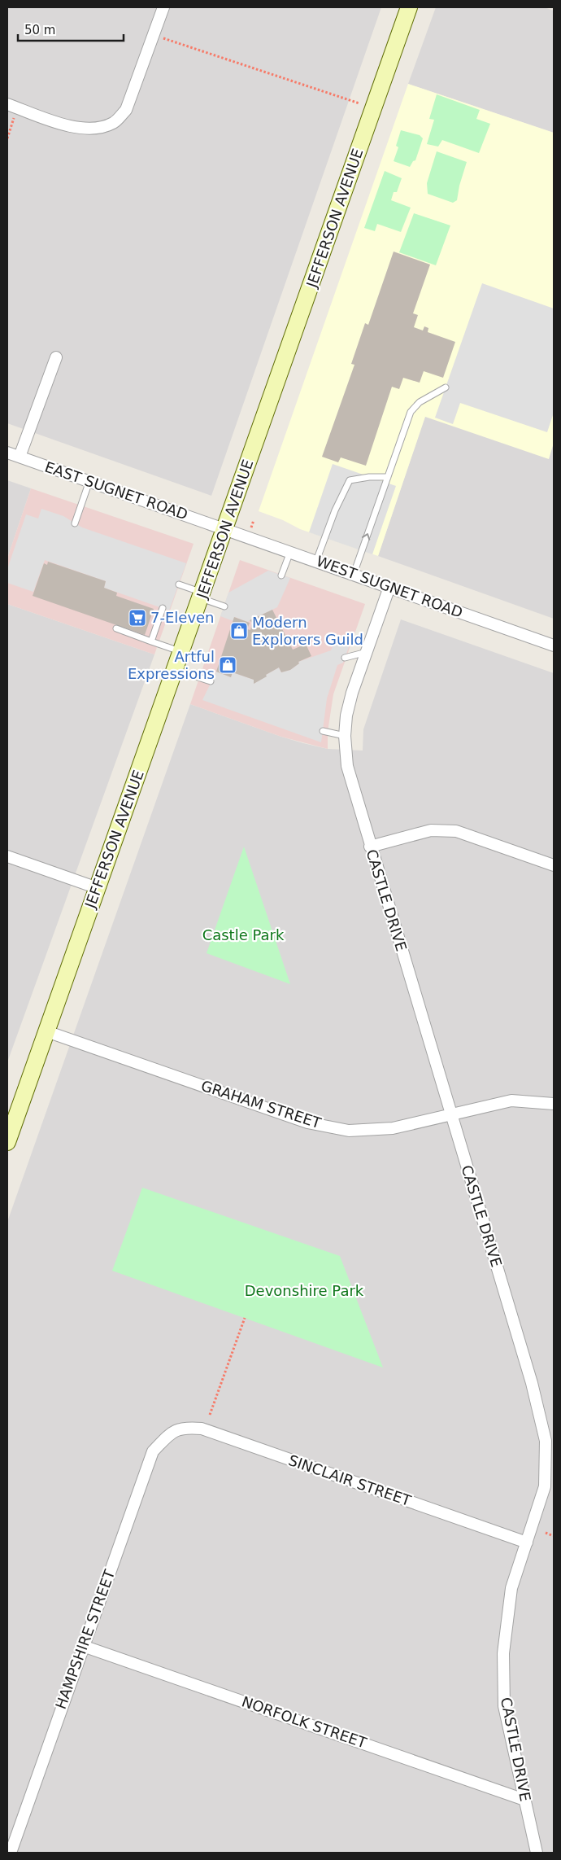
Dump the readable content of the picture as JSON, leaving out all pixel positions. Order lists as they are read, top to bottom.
{
  "streets": {
    "street": [
      "JEFFERSON AVENUE",
      "EAST SUGNET ROAD",
      "WEST SUGNET ROAD",
      "CASTLE DRIVE",
      "GRAHAM STREET",
      "SINCLAIR STREET",
      "HAMPSHIRE STREET",
      "NORFOLK STREET"
    ]
  },
  "crossings": [
    ["JEFFERSON AVENUE", "EAST SUGNET ROAD"],
    ["JEFFERSON AVENUE", "WEST SUGNET ROAD"],
    ["JEFFERSON AVENUE", "GRAHAM STREET"],
    ["EAST SUGNET ROAD", "WEST SUGNET ROAD"],
    ["WEST SUGNET ROAD", "CASTLE DRIVE"],
    ["CASTLE DRIVE", "GRAHAM STREET"],
    ["CASTLE DRIVE", "SINCLAIR STREET"],
    ["CASTLE DRIVE", "NORFOLK STREET"],
    ["SINCLAIR STREET", "HAMPSHIRE STREET"],
    ["HAMPSHIRE STREET", "NORFOLK STREET"]
  ],
  "parks": ["Castle Park", "Devonshire Park"],
  "places": {
    "supermarket": ["7-Eleven"],
    "shop": ["Modern Explorers Guild", "Artful Expressions"]
  },
  "scale_bar": "50 m"
}
